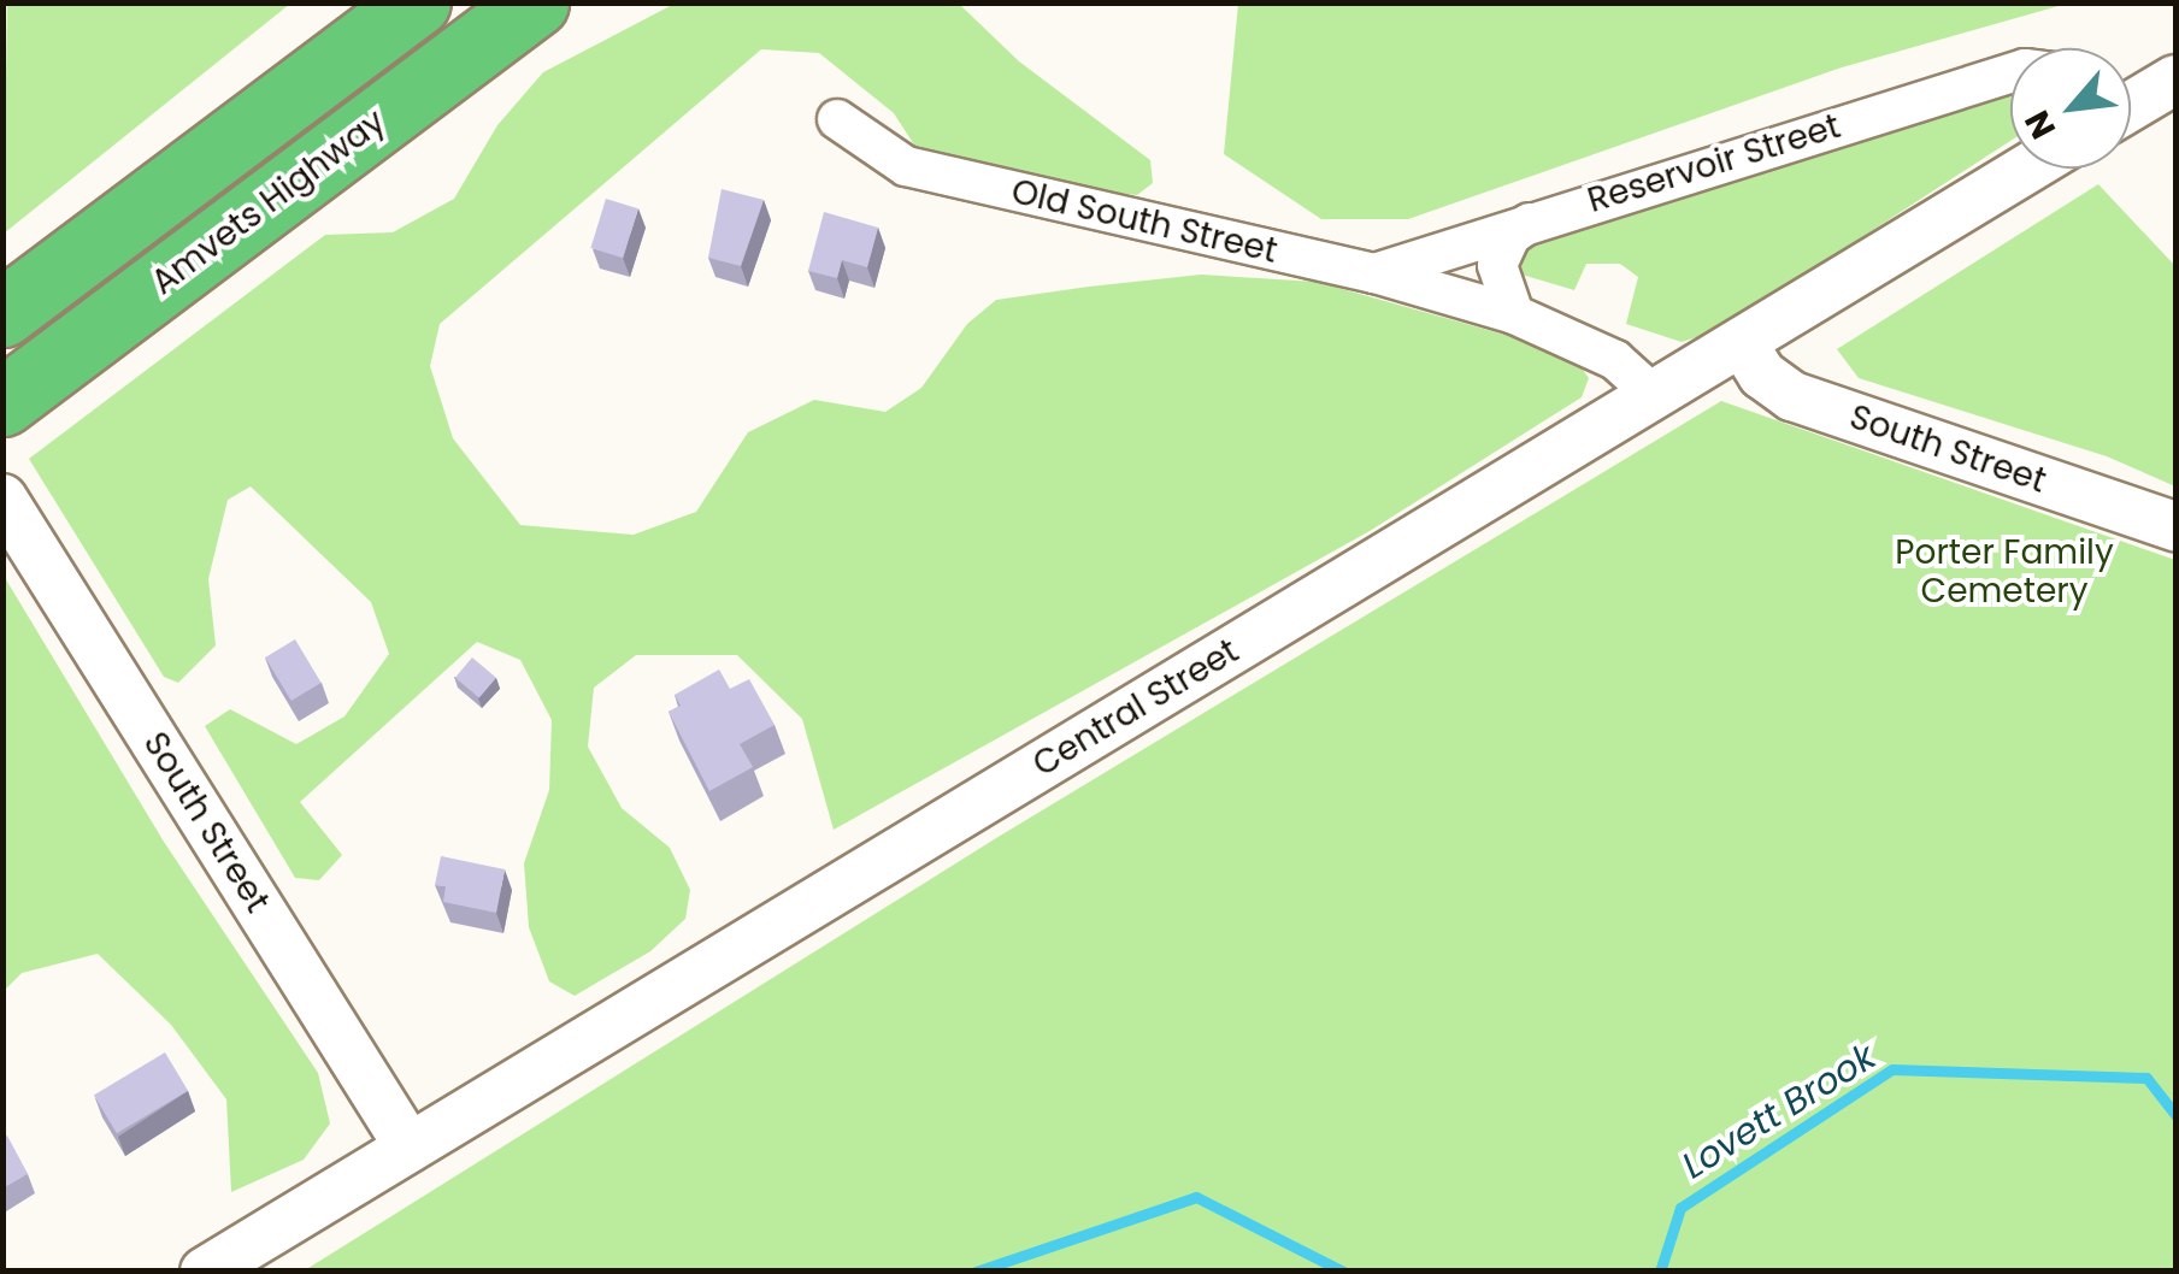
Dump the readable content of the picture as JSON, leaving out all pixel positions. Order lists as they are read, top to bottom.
{
  "streets": {
    "highway": ["Amvets Highway"],
    "street": [
      "Reservoir Street",
      "Old South Street",
      "South Street",
      "Central Street"
    ]
  },
  "crossings": [
    ["Reservoir Street", "Old South Street"],
    ["South Street", "Central Street"]
  ],
  "water": ["Lovett Brook"],
  "parks": ["Porter Family Cemetery"],
  "north": "bottom left"
}
